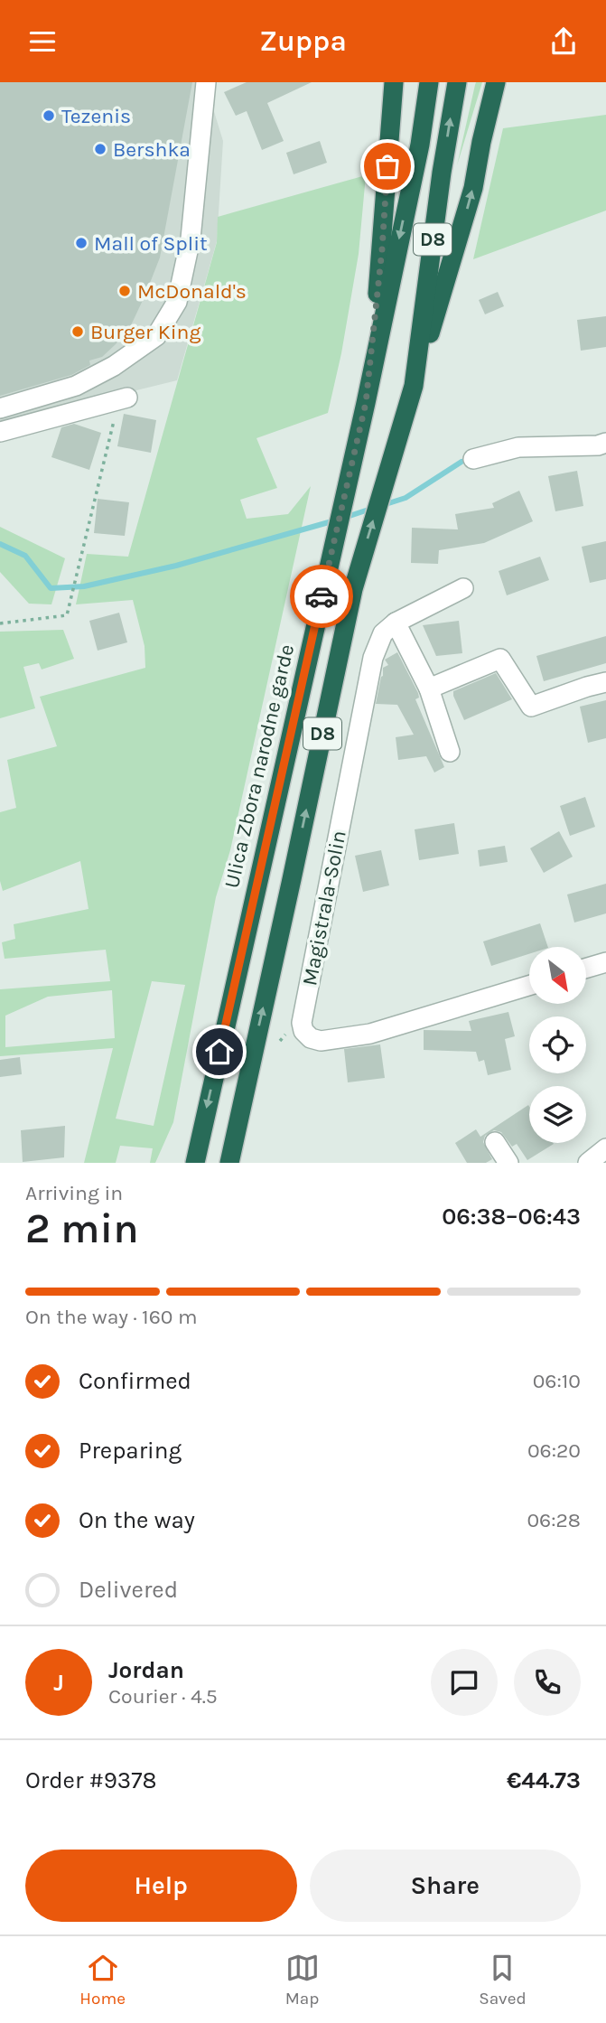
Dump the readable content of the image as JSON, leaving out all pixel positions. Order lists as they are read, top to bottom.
{
  "streets": {
    "highway": ["D8", "Ulica Zbora narodne garde"],
    "street": ["Magistrala-Solin"]
  },
  "places": [
    "Tezenis",
    "Bershka",
    "Mall of Split",
    "McDonald's",
    "Burger King"
  ],
  "north": "bottom right",
  "page": {
    "header": "Zuppa",
    "heading": ["2 min", "Arriving in", "06:38–06:43"],
    "panel": [
      "Jordan",
      "Courier · 4.5",
      "Order #9378",
      "€44.73"
    ],
    "bar": "On the way · 160 m",
    "list": [
      ["Confirmed", "06:10"],
      ["Preparing", "06:20"],
      ["On the way", "06:28"],
      "Delivered"
    ],
    "round": "J",
    "buttons": ["Help", "Share"],
    "tabs": ["Home", "Map", "Saved"]
  }
}
